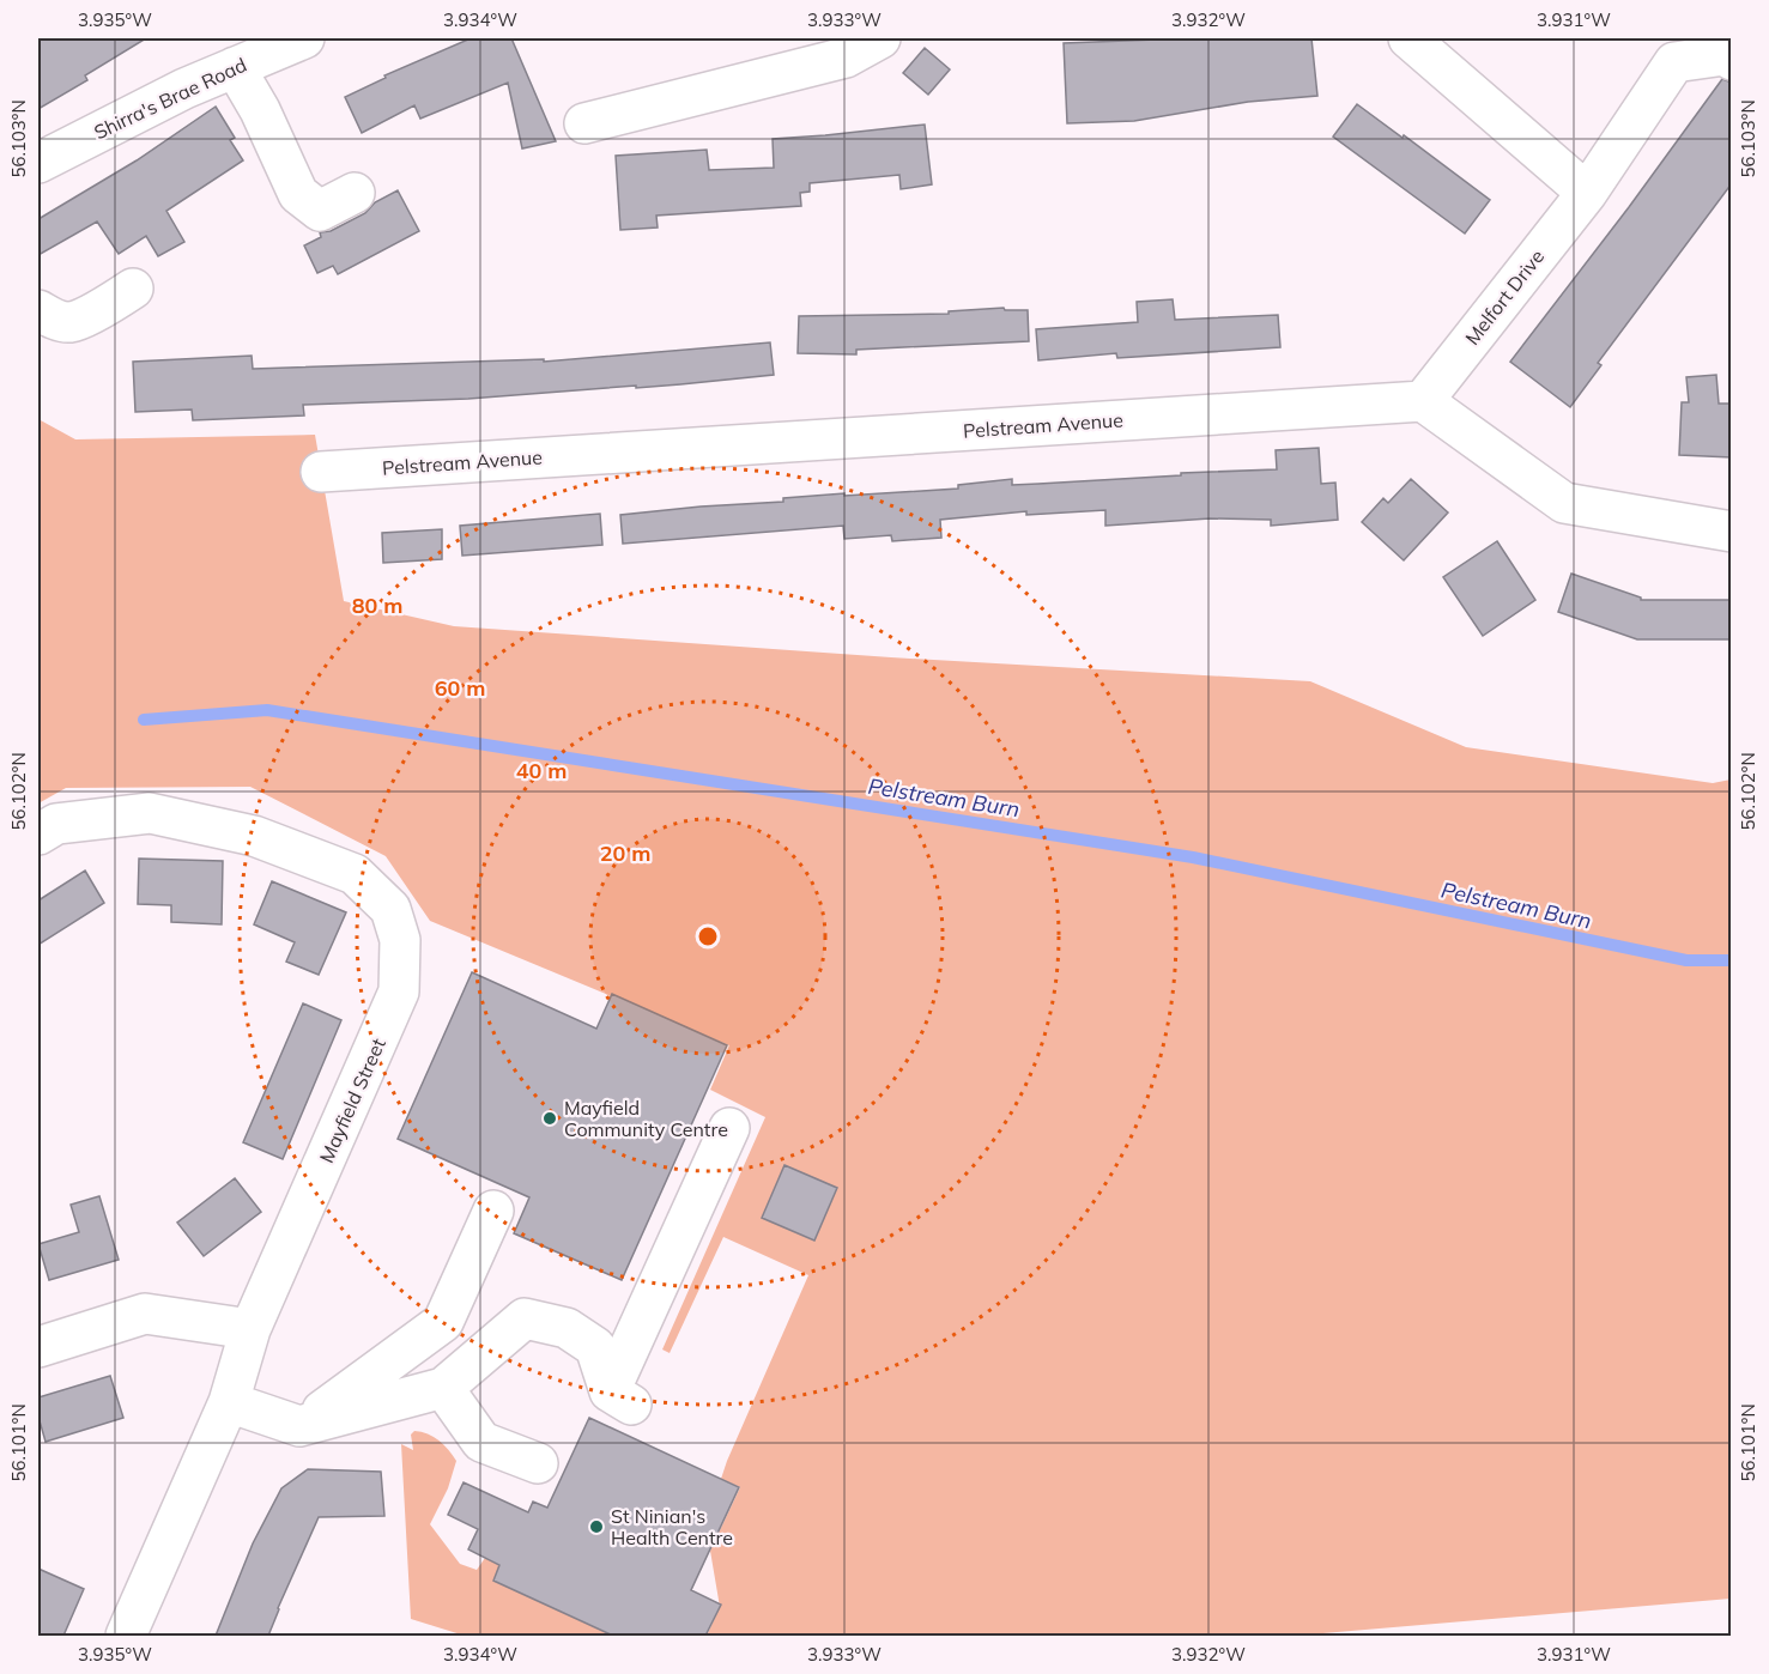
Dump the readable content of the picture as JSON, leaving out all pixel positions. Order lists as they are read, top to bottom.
{
  "streets": {
    "street": [
      "Shirra's Brae Road",
      "Melfort Drive",
      "Pelstream Avenue",
      "Mayfield Street"
    ]
  },
  "crossings": [
    ["Melfort Drive", "Pelstream Avenue"]
  ],
  "water": ["Pelstream Burn"],
  "places": ["Mayfield Community Centre", "St Ninian's Health Centre"],
  "coordinates": [
    "3.935°W",
    "3.934°W",
    "3.933°W",
    "3.932°W",
    "3.931°W",
    "56.103°N",
    "56.102°N",
    "56.101°N"
  ],
  "rings": [
    "80 m",
    "60 m",
    "40 m",
    "20 m"
  ]
}
